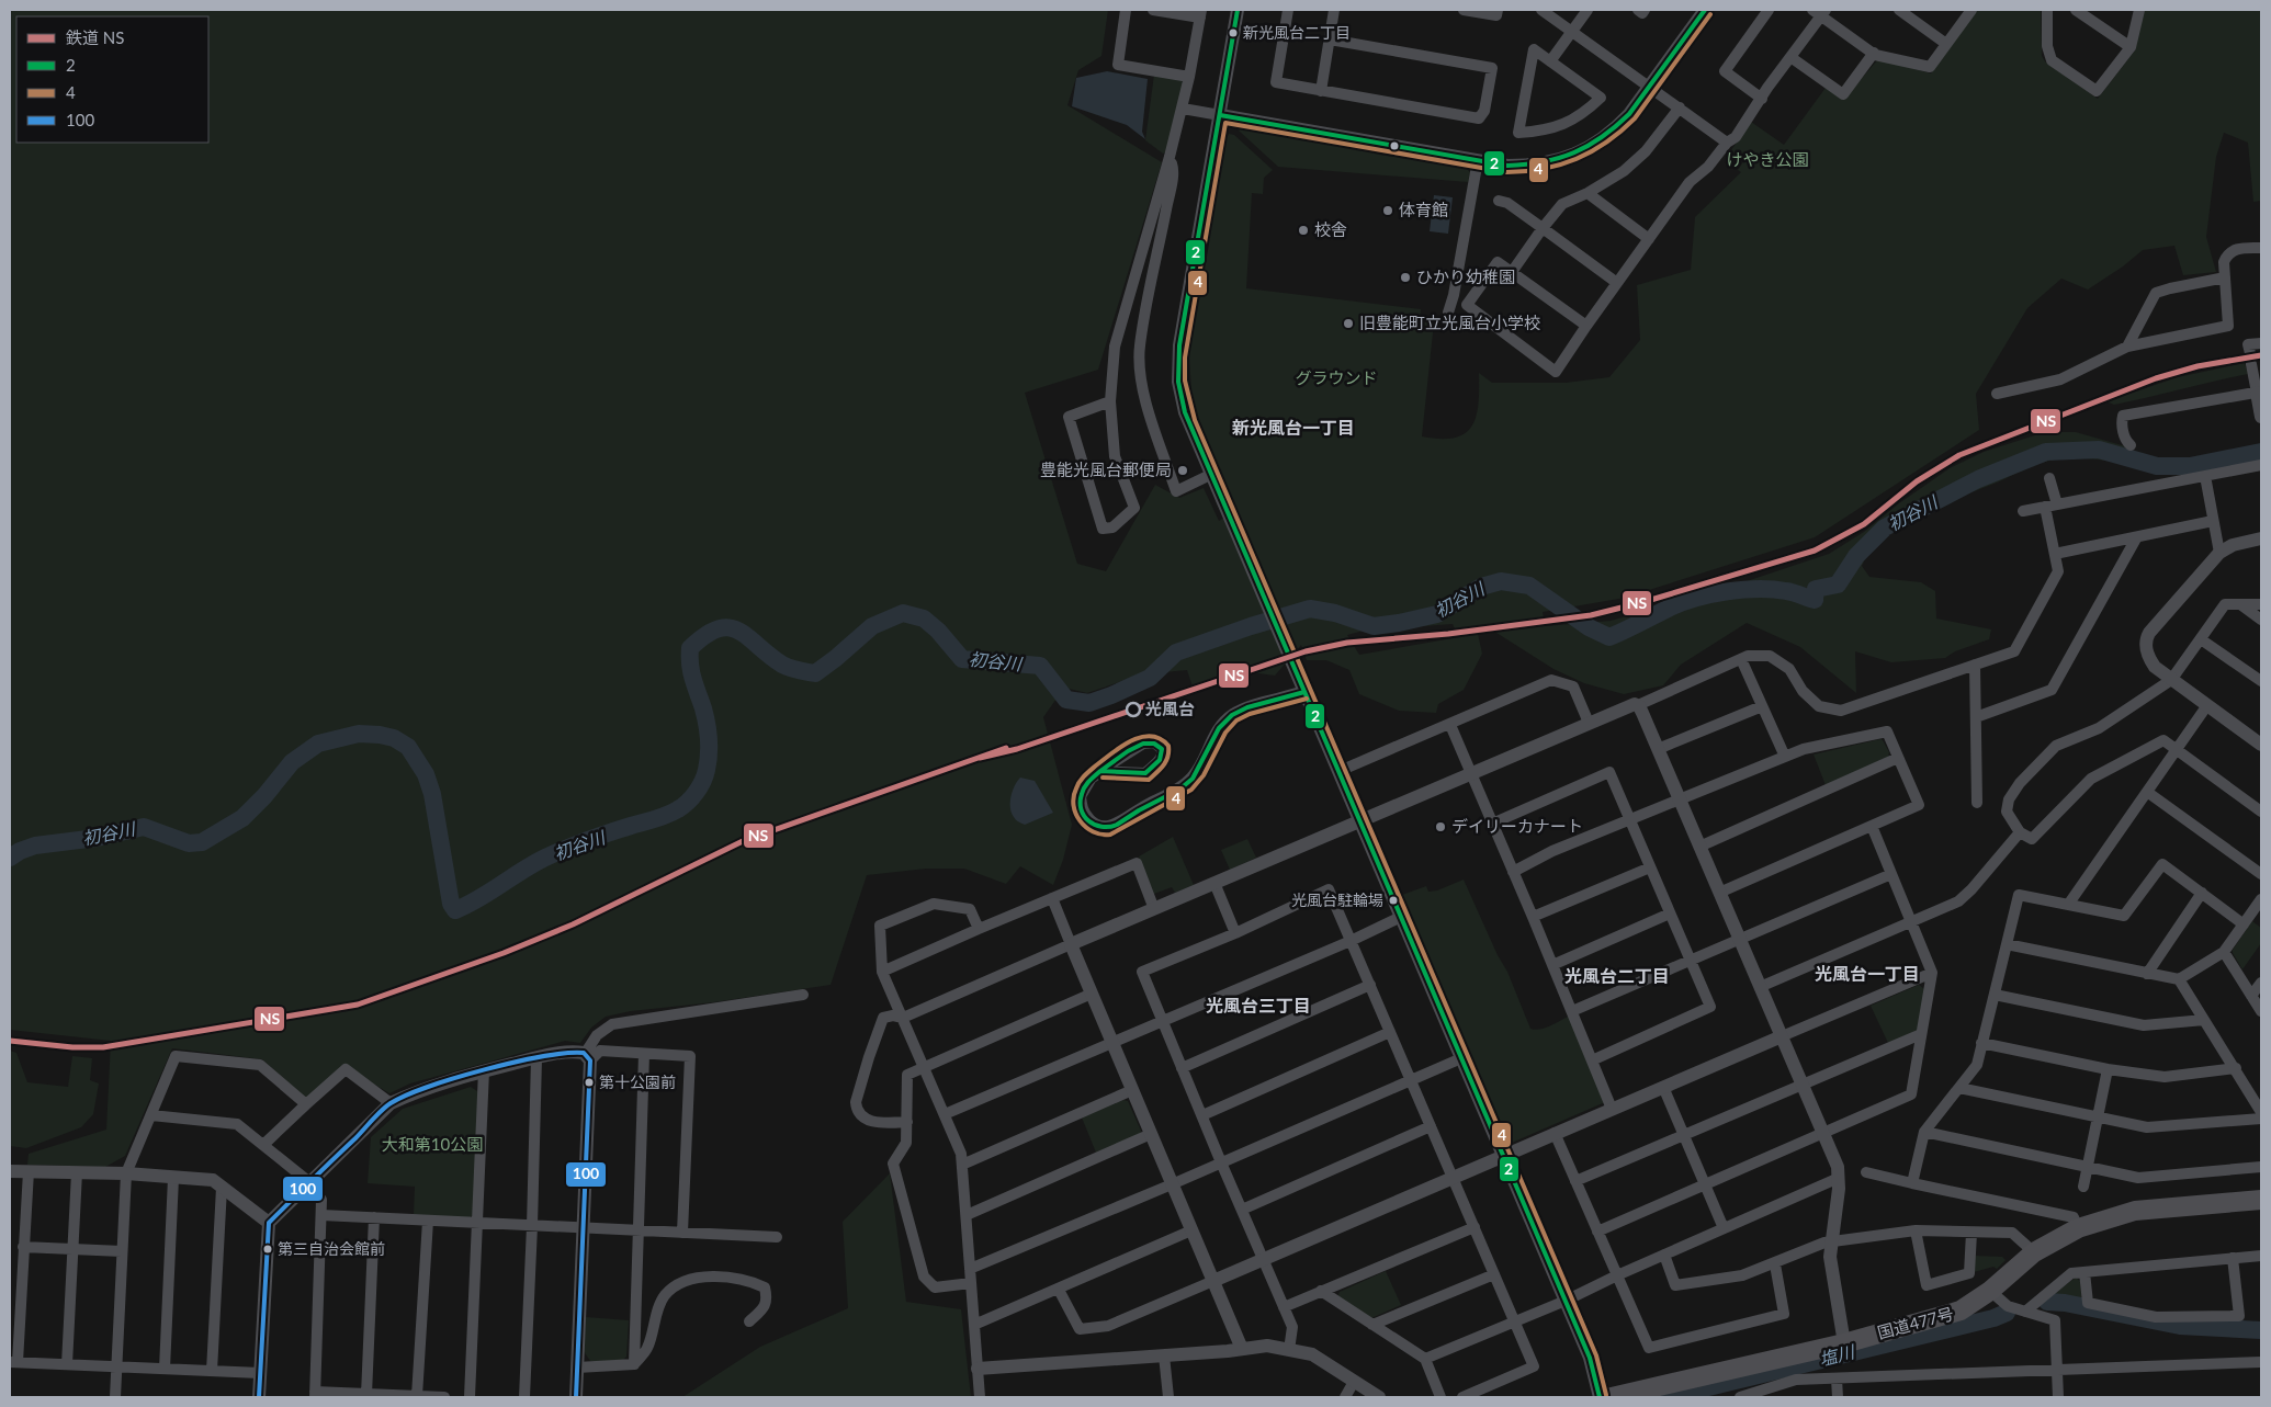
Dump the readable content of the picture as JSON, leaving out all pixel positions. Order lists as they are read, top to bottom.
{
  "streets": {
    "highway": ["国道477号"]
  },
  "districts": [
    "新光風台一丁目",
    "光風台一丁目",
    "光風台二丁目",
    "光風台三丁目"
  ],
  "water": ["初谷川", "塩川"],
  "parks": ["けやき公園", "グラウンド", "大和第10公園"],
  "places": [
    "新光風台二丁目",
    "体育館",
    "校舎",
    "ひかり幼稚園",
    "旧豊能町立光風台小学校",
    "豊能光風台郵便局",
    "光風台",
    "デイリーカナート",
    "光風台駐輪場",
    "第十公園前",
    "第三自治会館前"
  ],
  "lines": [
    "transit line 2",
    "transit line 4",
    "rail line NS",
    "transit line 100"
  ],
  "legend": [
    "鉄道 NS",
    "2",
    "4",
    "100"
  ]
}
